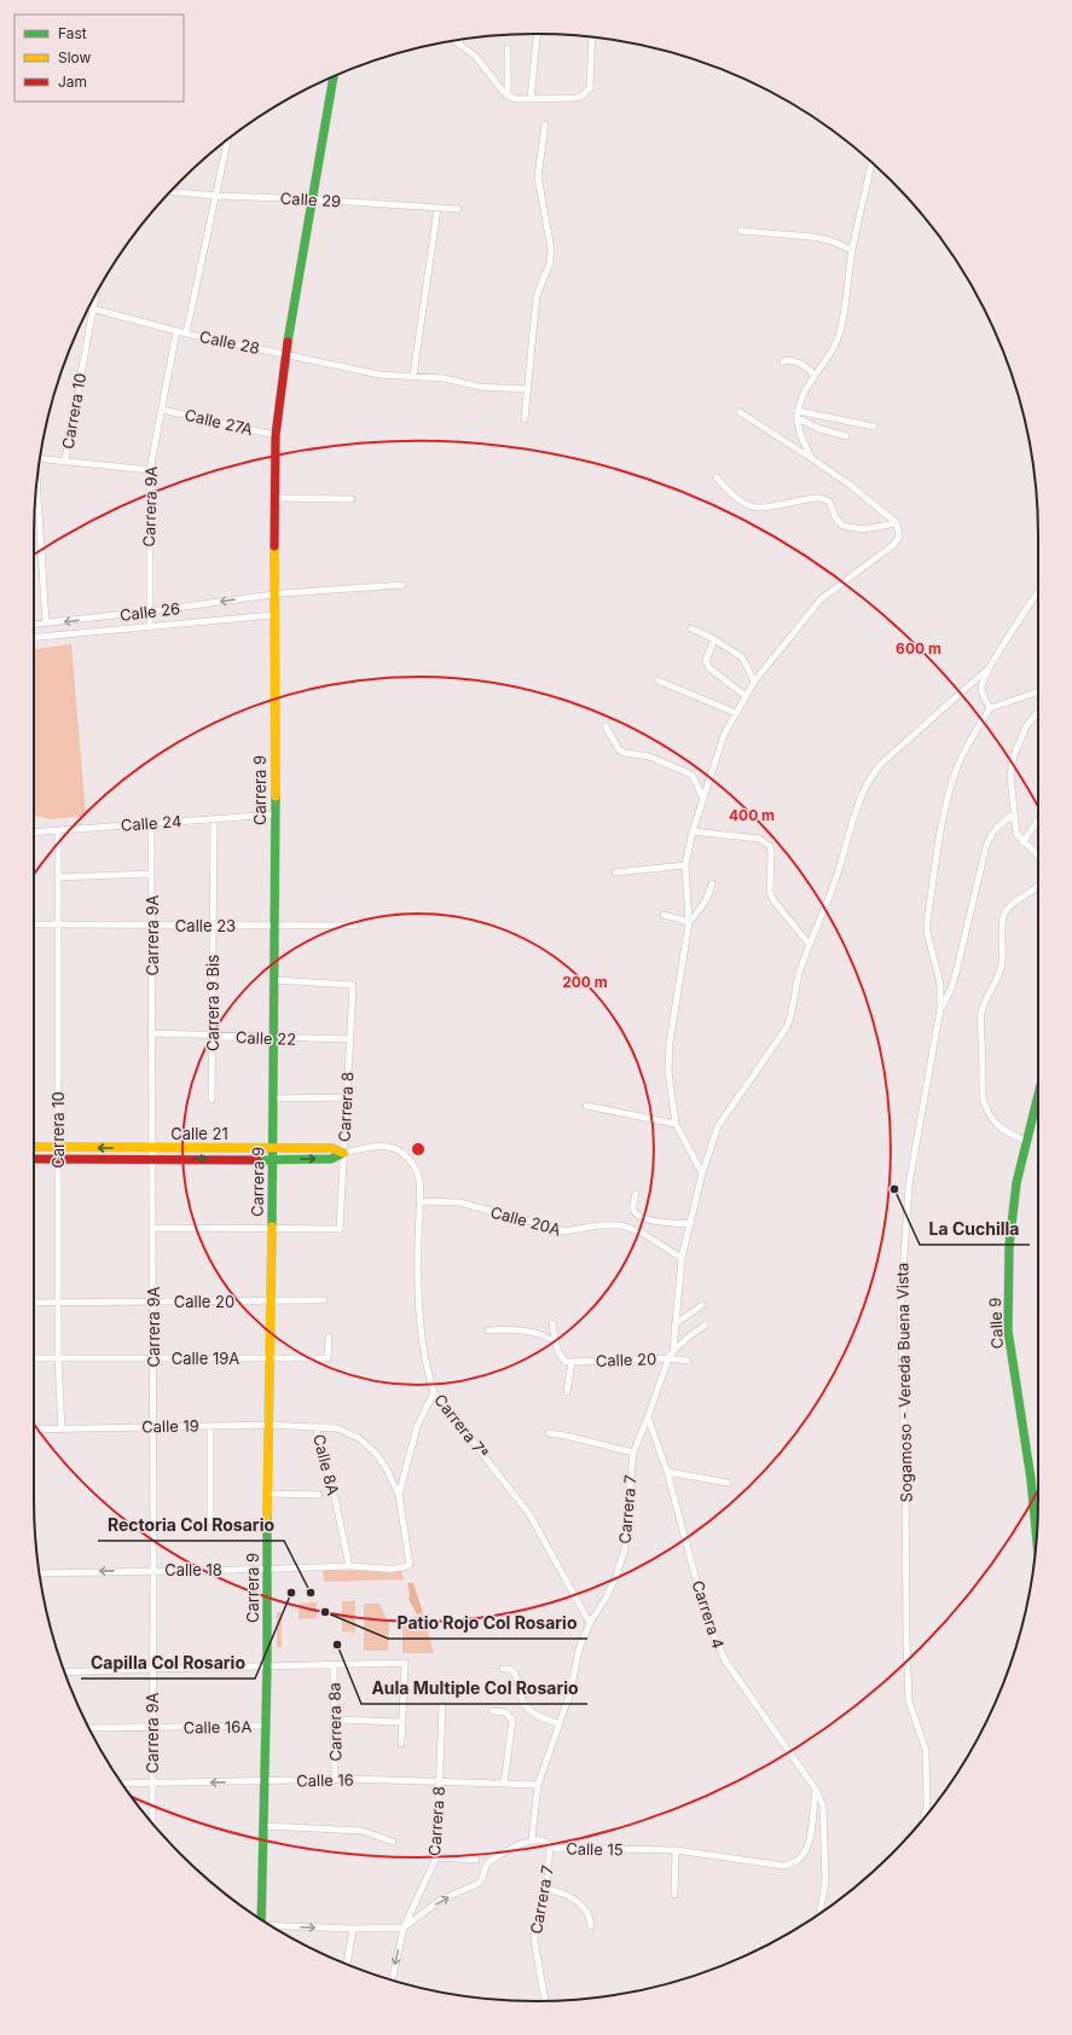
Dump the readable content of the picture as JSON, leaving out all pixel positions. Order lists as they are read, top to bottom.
{
  "streets": {
    "street": [
      "Calle 29",
      "Calle 28",
      "Carrera 10",
      "Calle 27A",
      "Carrera 9A",
      "Calle 26",
      "Carrera 9",
      "Calle 24",
      "Calle 23",
      "Carrera 9 Bis",
      "Calle 22",
      "Carrera 8",
      "Calle 21",
      "Calle 20A",
      "Calle 20",
      "Calle 9",
      "Calle 19A",
      "Sogamoso - Vereda Buena Vista",
      "Calle 19",
      "Carrera 7ª",
      "Calle 8A",
      "Carrera 7",
      "Calle 18",
      "Carrera 4",
      "Carrera 8a",
      "Calle 16A",
      "Calle 16",
      "Calle 15"
    ]
  },
  "crossings": [
    ["Calle 29", "Carrera 9"],
    ["Calle 28", "Carrera 10"],
    ["Calle 28", "Carrera 9A"],
    ["Calle 28", "Carrera 9"],
    ["Carrera 10", "Calle 24"],
    ["Carrera 10", "Calle 23"],
    ["Carrera 10", "Calle 21"],
    ["Carrera 10", "Calle 20"],
    ["Carrera 10", "Calle 19A"],
    ["Carrera 10", "Calle 19"],
    ["Calle 27A", "Carrera 9A"],
    ["Calle 27A", "Carrera 9"],
    ["Carrera 9A", "Calle 26"],
    ["Carrera 9A", "Calle 24"],
    ["Carrera 9A", "Calle 23"],
    ["Carrera 9A", "Calle 22"],
    ["Carrera 9A", "Calle 21"],
    ["Carrera 9A", "Calle 20"],
    ["Carrera 9A", "Calle 19A"],
    ["Carrera 9A", "Calle 19"],
    ["Carrera 9A", "Calle 18"],
    ["Carrera 9A", "Calle 16A"],
    ["Carrera 9A", "Calle 16"],
    ["Calle 26", "Carrera 9"],
    ["Carrera 9", "Calle 24"],
    ["Carrera 9", "Calle 23"],
    ["Carrera 9", "Calle 22"],
    ["Carrera 9", "Carrera 8"],
    ["Carrera 9", "Calle 21"],
    ["Carrera 9", "Calle 20"],
    ["Carrera 9", "Calle 19A"],
    ["Carrera 9", "Calle 19"],
    ["Carrera 9", "Calle 18"],
    ["Carrera 9", "Calle 16A"],
    ["Carrera 9", "Calle 16"],
    ["Calle 24", "Carrera 9 Bis"],
    ["Calle 23", "Carrera 9 Bis"],
    ["Carrera 9 Bis", "Calle 22"],
    ["Calle 22", "Carrera 8"],
    ["Carrera 8", "Calle 21"],
    ["Carrera 8", "Carrera 7ª"],
    ["Carrera 8", "Calle 16"],
    ["Calle 21", "Carrera 7ª"],
    ["Calle 20A", "Carrera 7ª"],
    ["Calle 20", "Carrera 7"],
    ["Calle 19", "Calle 8A"],
    ["Carrera 7ª", "Carrera 7"],
    ["Calle 8A", "Calle 18"],
    ["Carrera 7", "Carrera 4"],
    ["Carrera 7", "Calle 16"],
    ["Carrera 7", "Calle 15"],
    ["Carrera 4", "Calle 15"],
    ["Carrera 8a", "Calle 16"]
  ],
  "places": [
    "La Cuchilla",
    "Capilla Col Rosario",
    "Rectoria Col Rosario",
    "Patio Rojo Col Rosario",
    "Aula Multiple Col Rosario"
  ],
  "legend": ["Fast", "Slow", "Jam"],
  "rings": ["600 m", "400 m", "200 m"]
}
